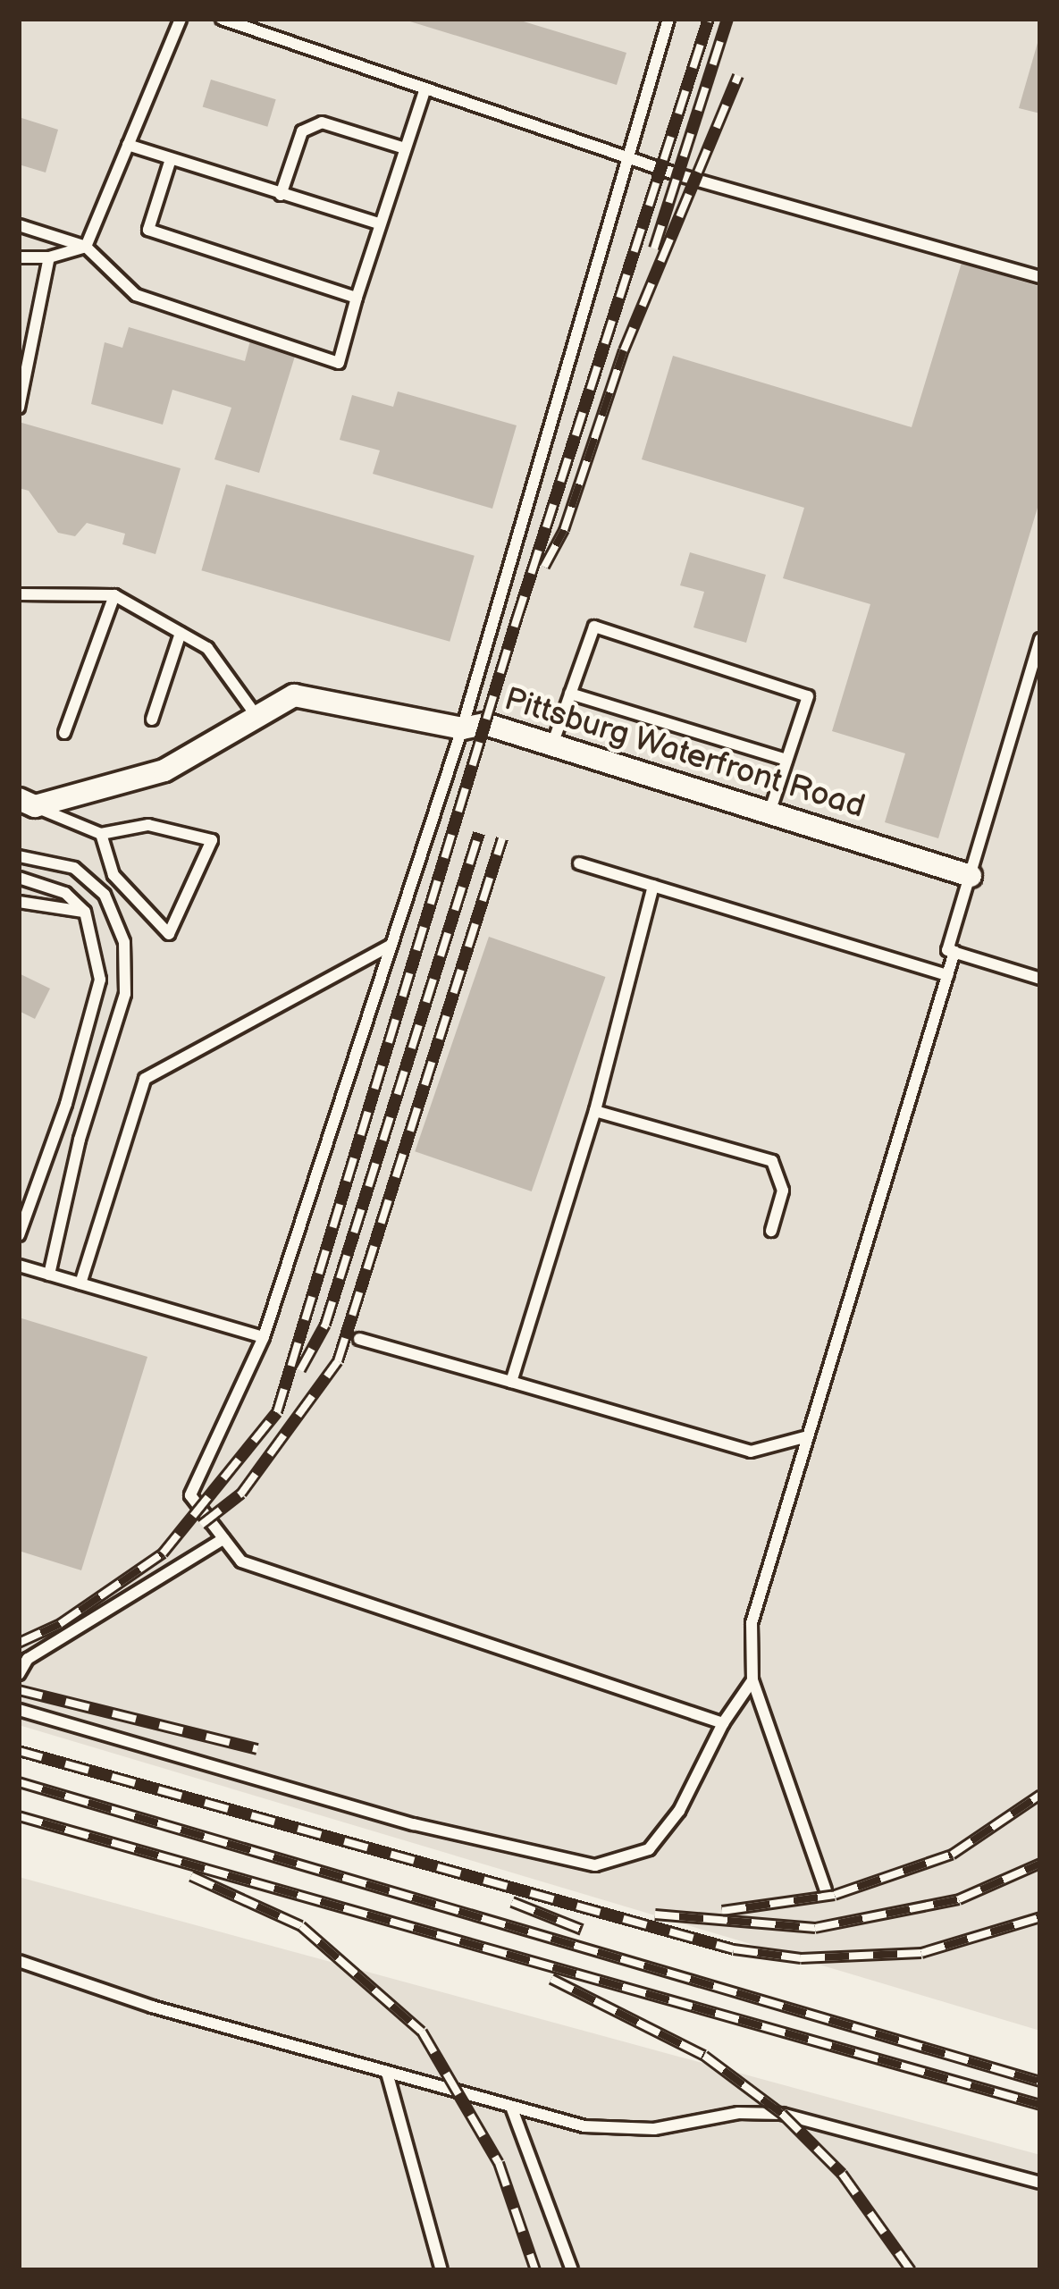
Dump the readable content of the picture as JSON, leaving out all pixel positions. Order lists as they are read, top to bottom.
{
  "streets": {
    "street": ["Pittsburg Waterfront Road"]
  }
}
